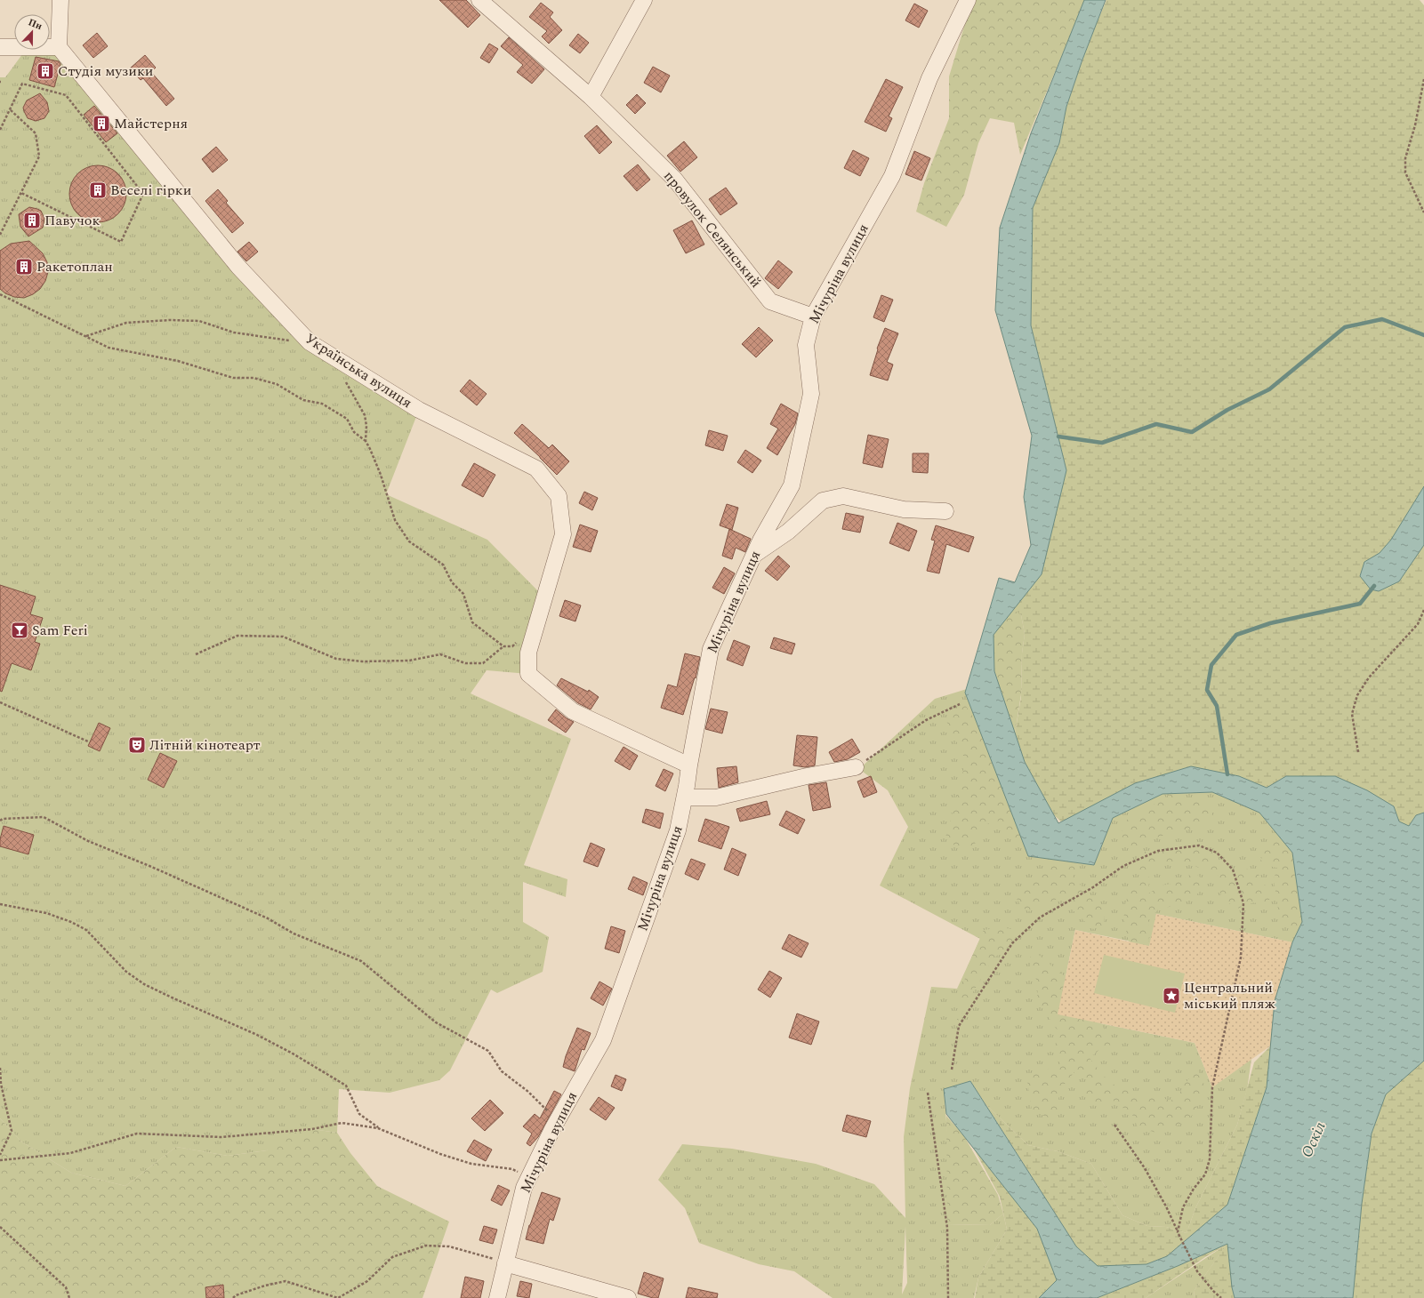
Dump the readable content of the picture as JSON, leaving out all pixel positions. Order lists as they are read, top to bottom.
{
  "streets": {
    "street": ["провулок Селянський", "Мічуріна вулиця", "Українська вулиця"]
  },
  "crossings": [
    ["провулок Селянський", "Мічуріна вулиця"],
    ["Мічуріна вулиця", "Українська вулиця"]
  ],
  "water": ["Оскіл"],
  "places": {
    "building": [
      "Студія музики",
      "Майстерня",
      "Веселі гірки",
      "Павучок",
      "Ракетоплан"
    ],
    "bar": ["Sam Feri"],
    "theatre": ["Літній кінотеарт"],
    "place": ["Центральний міський пляж"]
  },
  "north": "top"
}
